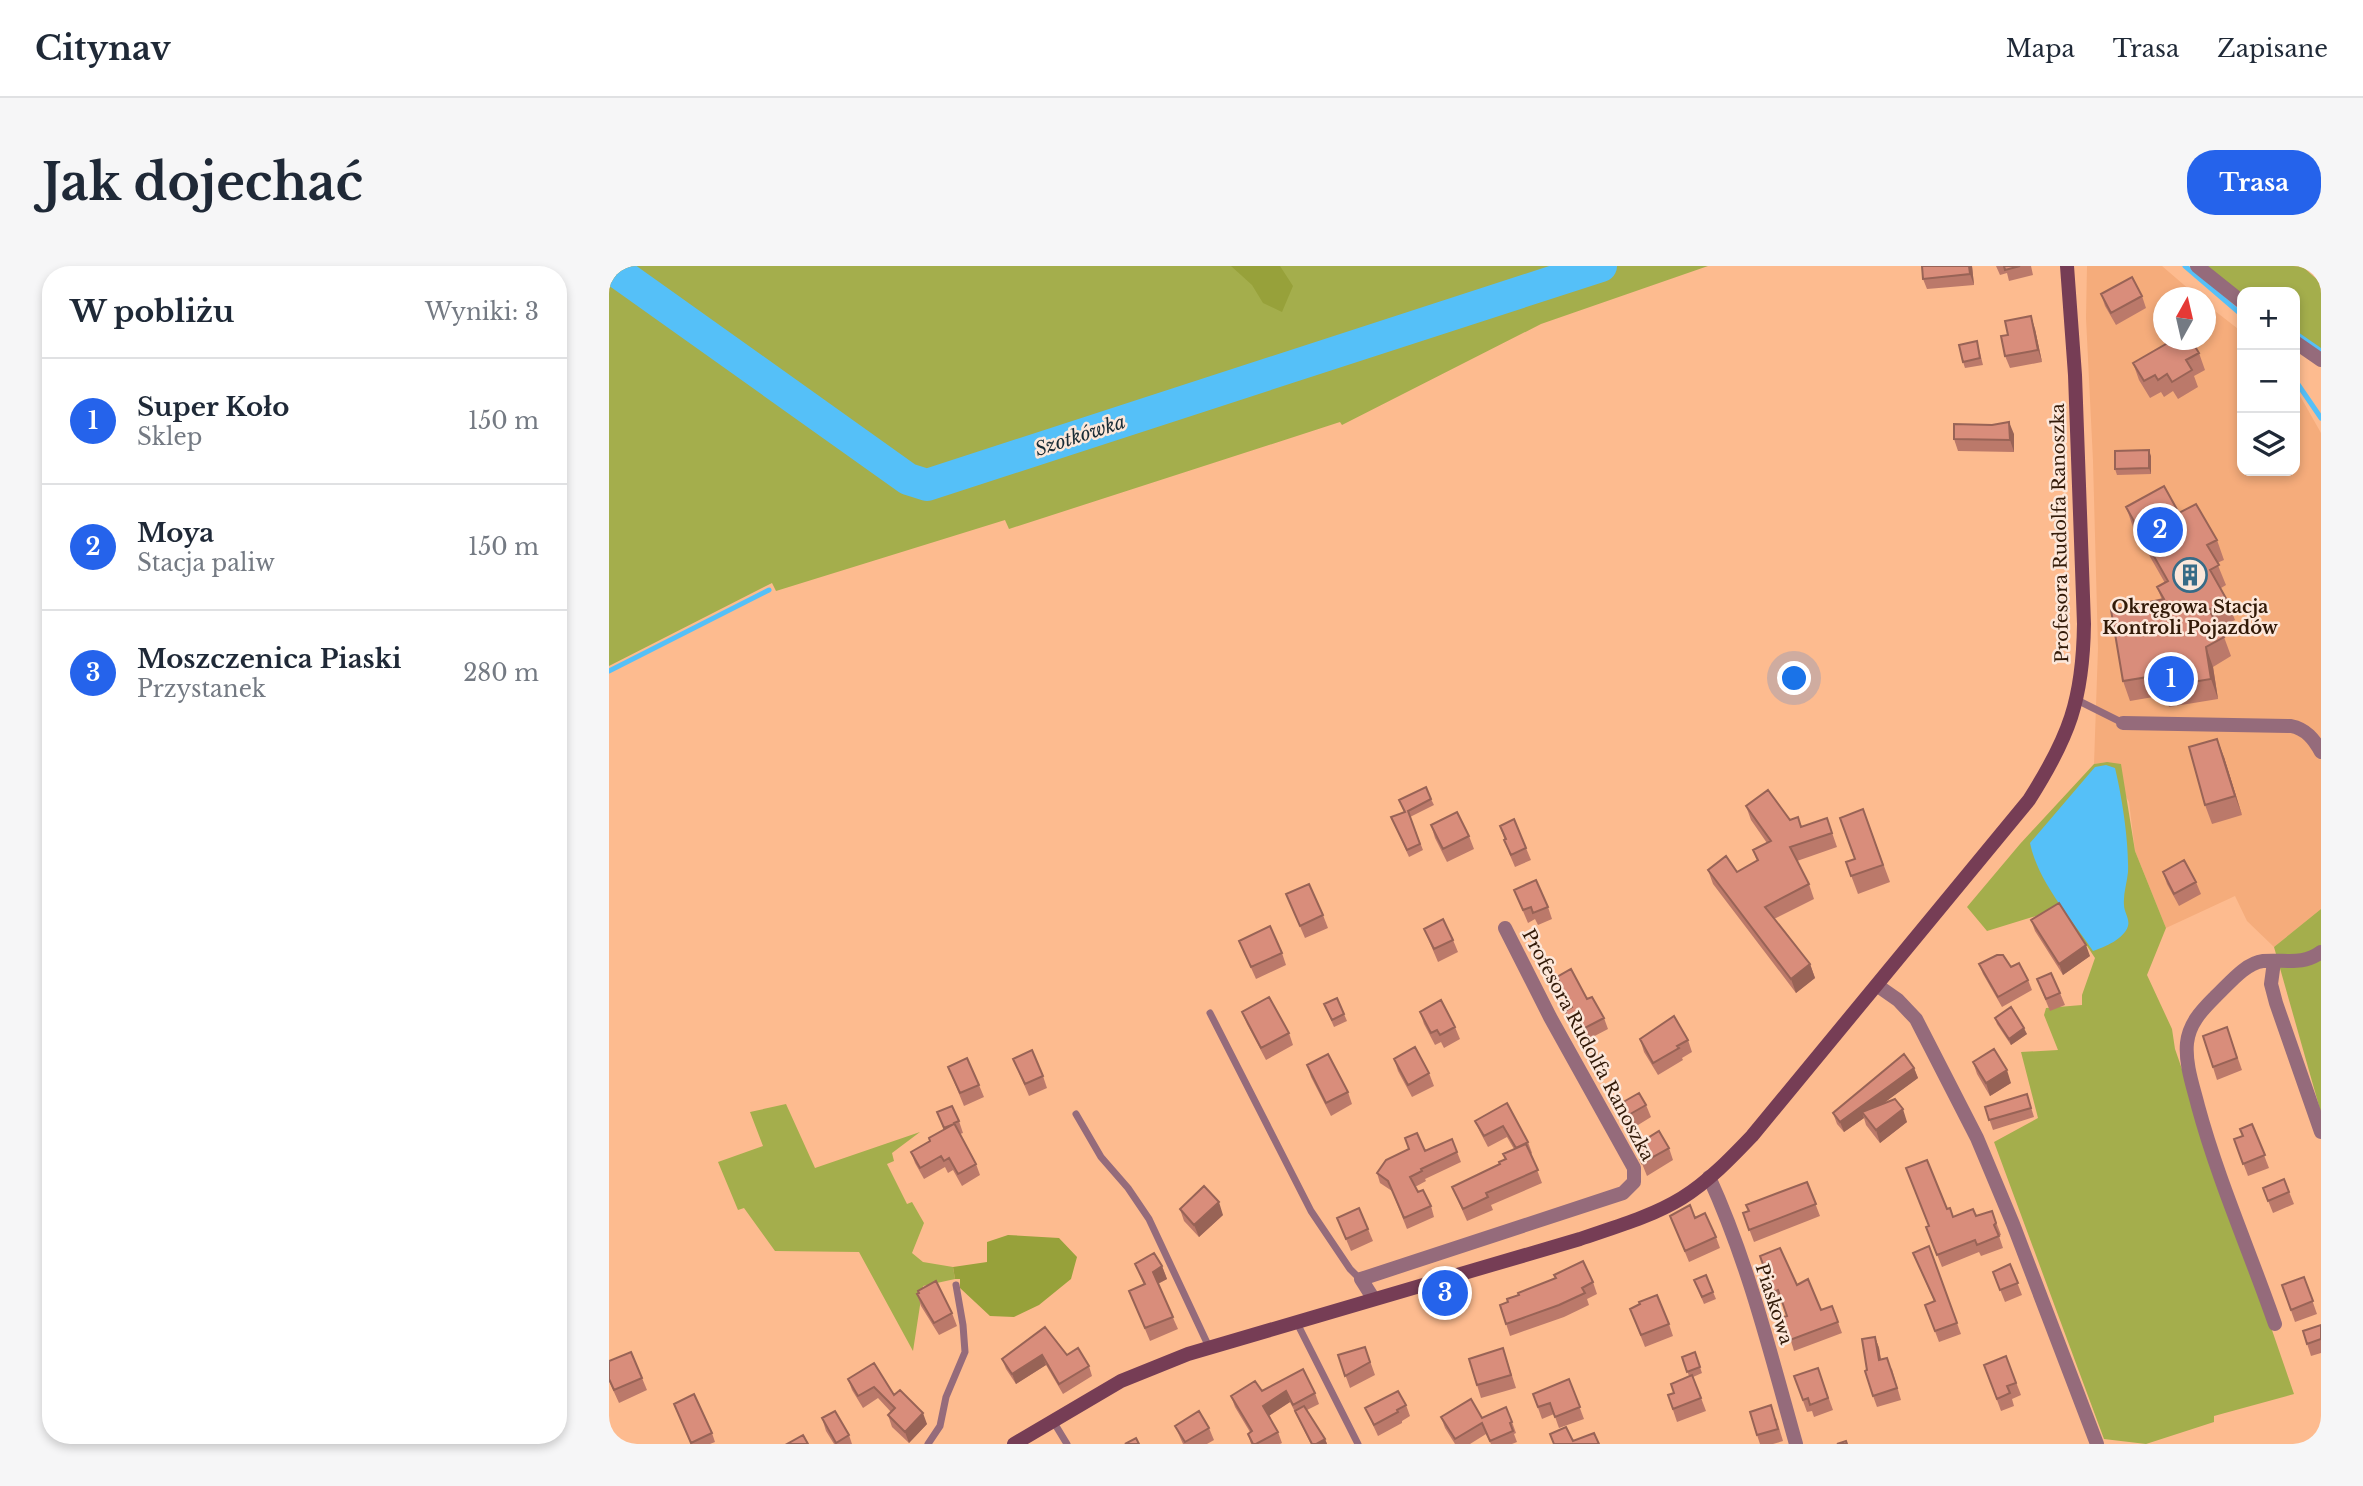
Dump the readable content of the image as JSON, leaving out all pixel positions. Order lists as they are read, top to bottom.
{
  "streets": {
    "street": ["Profesora Rudolfa Ranoszka", "Piaskowa"]
  },
  "crossings": [
    ["Profesora Rudolfa Ranoszka", "Piaskowa"]
  ],
  "water": ["Szotkówka"],
  "places": {
    "building": ["Okręgowa Stacja Kontroli Pojazdów"]
  },
  "north": "top",
  "page": {
    "header": "Citynav",
    "nav": ["Mapa", "Trasa", "Zapisane"],
    "buttons": "Trasa",
    "title": "Jak dojechać",
    "heading": ["W pobliżu", "Wyniki: 3"],
    "map_buttons": ["+", "−"],
    "list": [
      {
        "mark": "1",
        "name": "Super Koło",
        "note": "Sklep",
        "value": "150 m"
      },
      {
        "mark": "2",
        "name": "Moya",
        "note": "Stacja paliw",
        "value": "150 m"
      },
      {
        "mark": "3",
        "name": "Moszczenica Piaski",
        "note": "Przystanek",
        "value": "280 m"
      }
    ],
    "pins": ["2", "1", "3"]
  }
}
